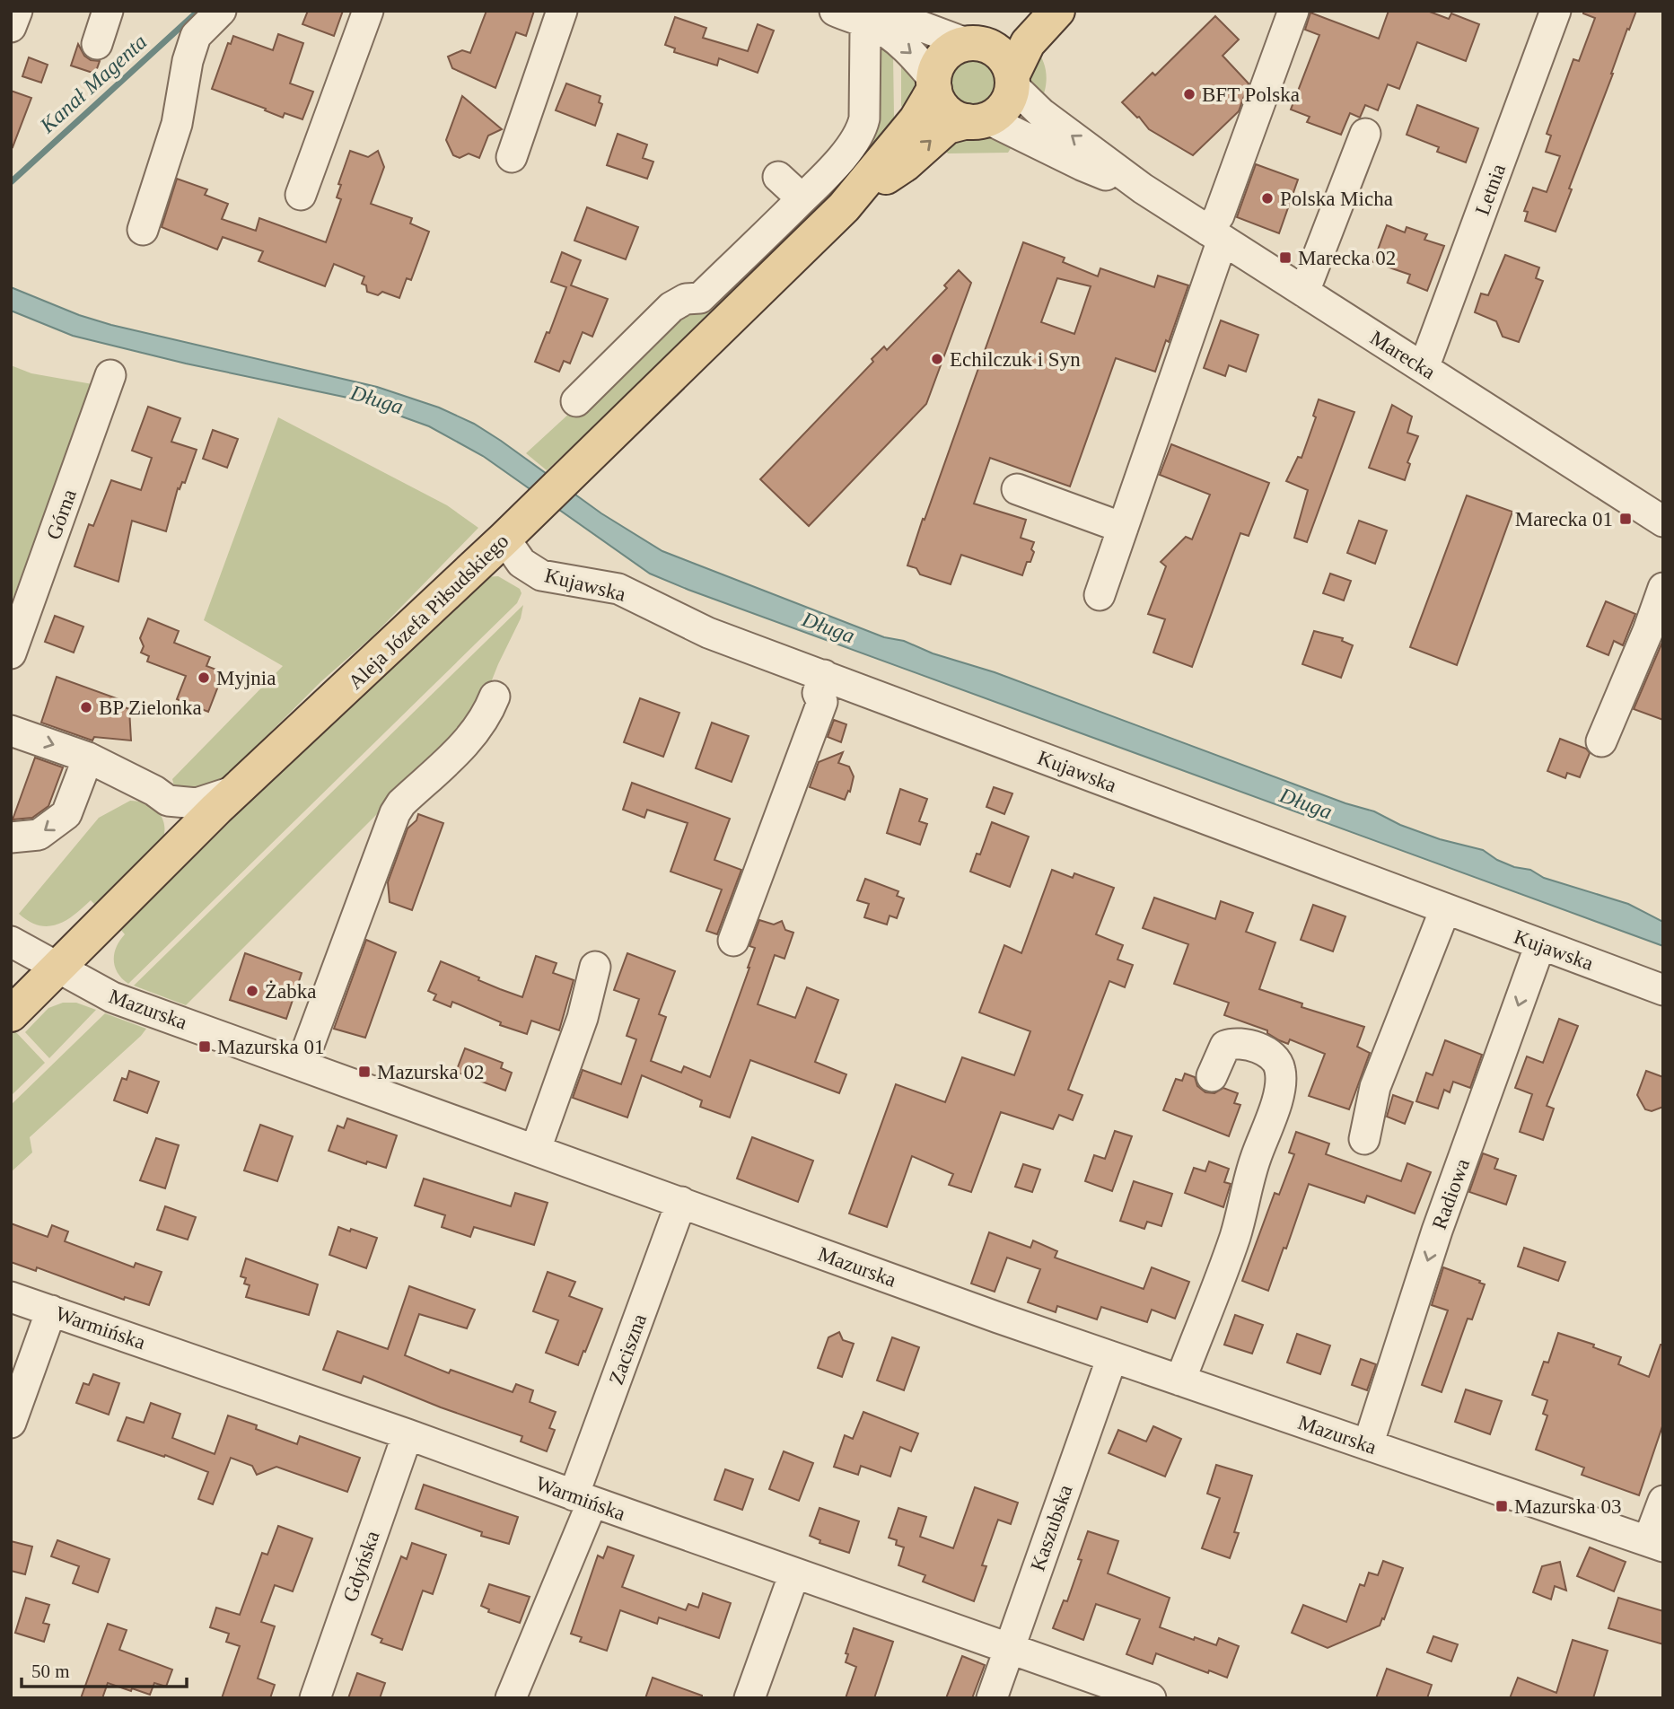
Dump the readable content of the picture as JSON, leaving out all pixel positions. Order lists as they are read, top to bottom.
{
  "streets": {
    "main road": ["Aleja Józefa Piłsudskiego"],
    "street": [
      "Letnia",
      "Marecka",
      "Górna",
      "Kujawska",
      "Mazurska",
      "Radiowa",
      "Warmińska",
      "Zaciszna",
      "Kaszubska",
      "Gdyńska"
    ]
  },
  "crossings": [
    ["Letnia", "Marecka"],
    ["Marecka", "Aleja Józefa Piłsudskiego"],
    ["Kujawska", "Aleja Józefa Piłsudskiego"],
    ["Kujawska", "Radiowa"],
    ["Aleja Józefa Piłsudskiego", "Mazurska"],
    ["Mazurska", "Radiowa"],
    ["Mazurska", "Zaciszna"],
    ["Mazurska", "Kaszubska"],
    ["Warmińska", "Zaciszna"],
    ["Warmińska", "Kaszubska"],
    ["Warmińska", "Gdyńska"]
  ],
  "water": ["Kanał Magenta", "Długa"],
  "places": {
    "other": [
      "BFT Polska",
      "Polska Micha",
      "Echilczuk i Syn",
      "Myjnia",
      "BP Zielonka",
      "Żabka"
    ],
    "transit": [
      "Marecka 02",
      "Marecka 01",
      "Mazurska 01",
      "Mazurska 02",
      "Mazurska 03"
    ]
  },
  "scale_bar": "50 m"
}
